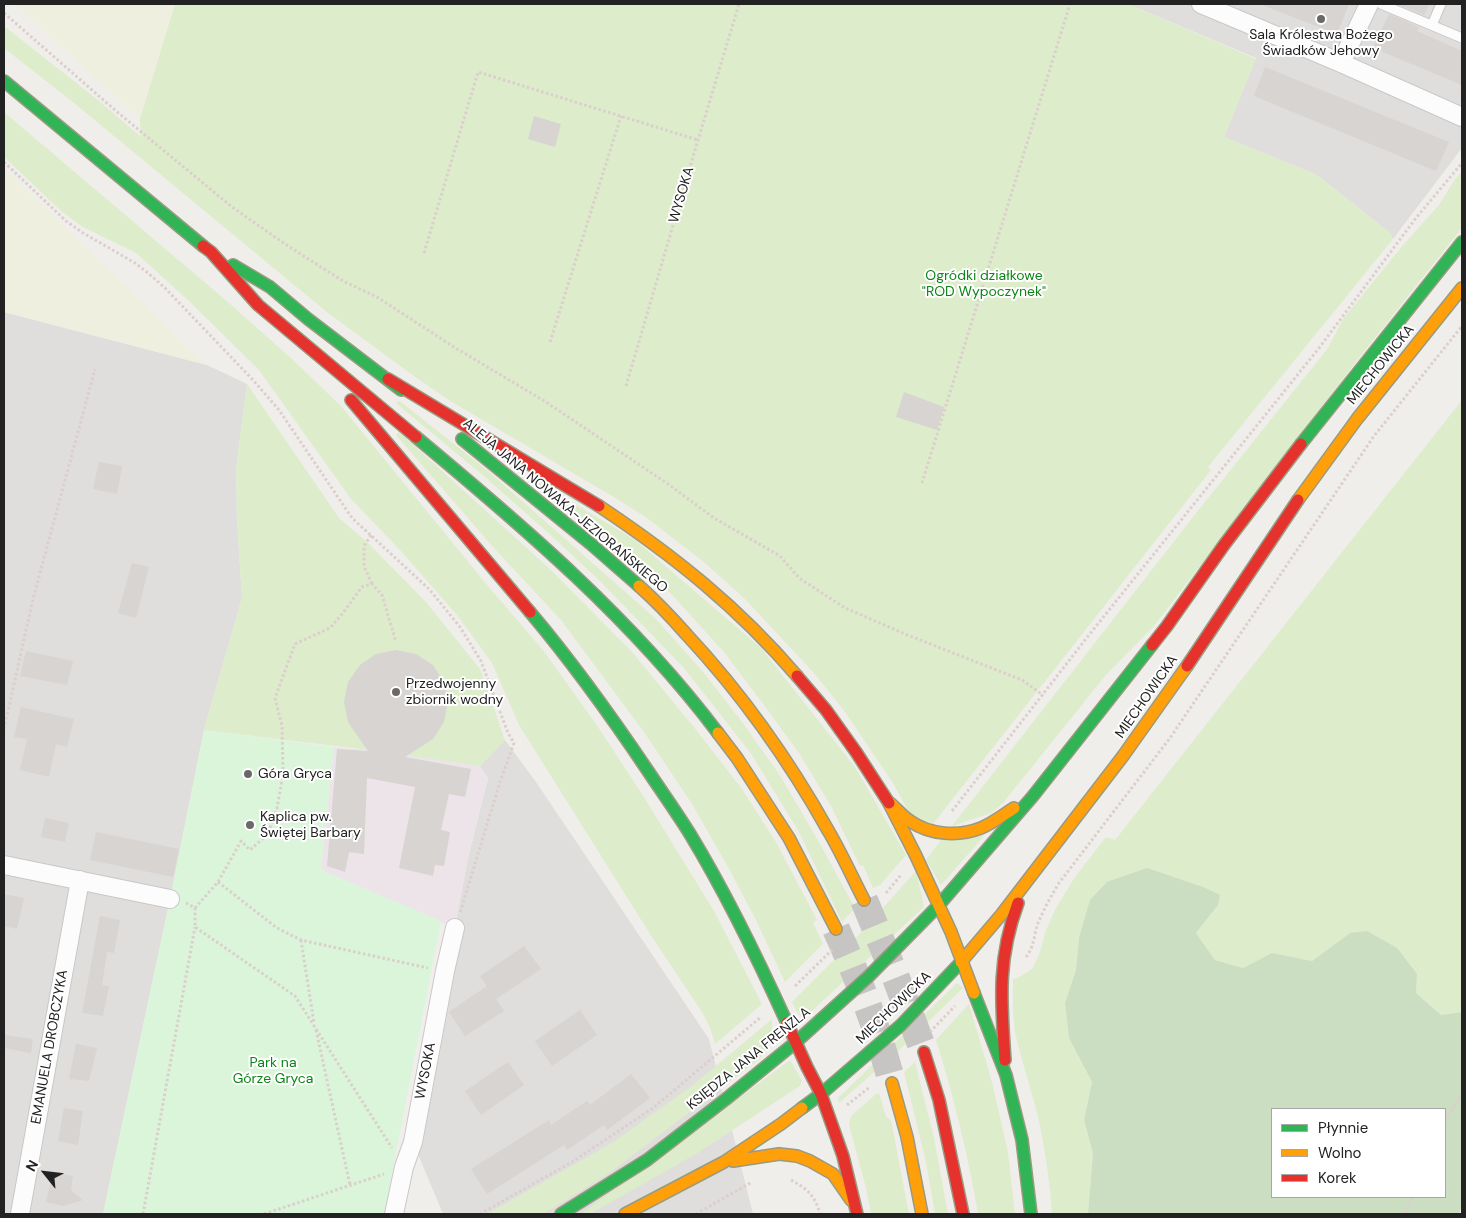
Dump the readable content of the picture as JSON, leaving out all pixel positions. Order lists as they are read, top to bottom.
{
  "streets": {
    "main road": ["MIECHOWICKA", "ALEJA JANA NOWAKA-JEZIORAŃSKIEGO", "KSIĘDZA JANA FRENZLA"],
    "street": ["WYSOKA", "EMANUELA DROBCZYKA"]
  },
  "crossings": [
    ["MIECHOWICKA", "KSIĘDZA JANA FRENZLA"]
  ],
  "parks": ["Ogródki działkowe \"ROD Wypoczynek\"", "Park na Górze Gryca"],
  "places": [
    "Sala Królestwa Bożego Świadków Jehowy",
    "Przedwojenny zbiornik wodny",
    "Góra Gryca",
    "Kaplica pw. Świętej Barbary"
  ],
  "legend": ["Płynnie", "Wolno", "Korek"],
  "north": "top left"
}
